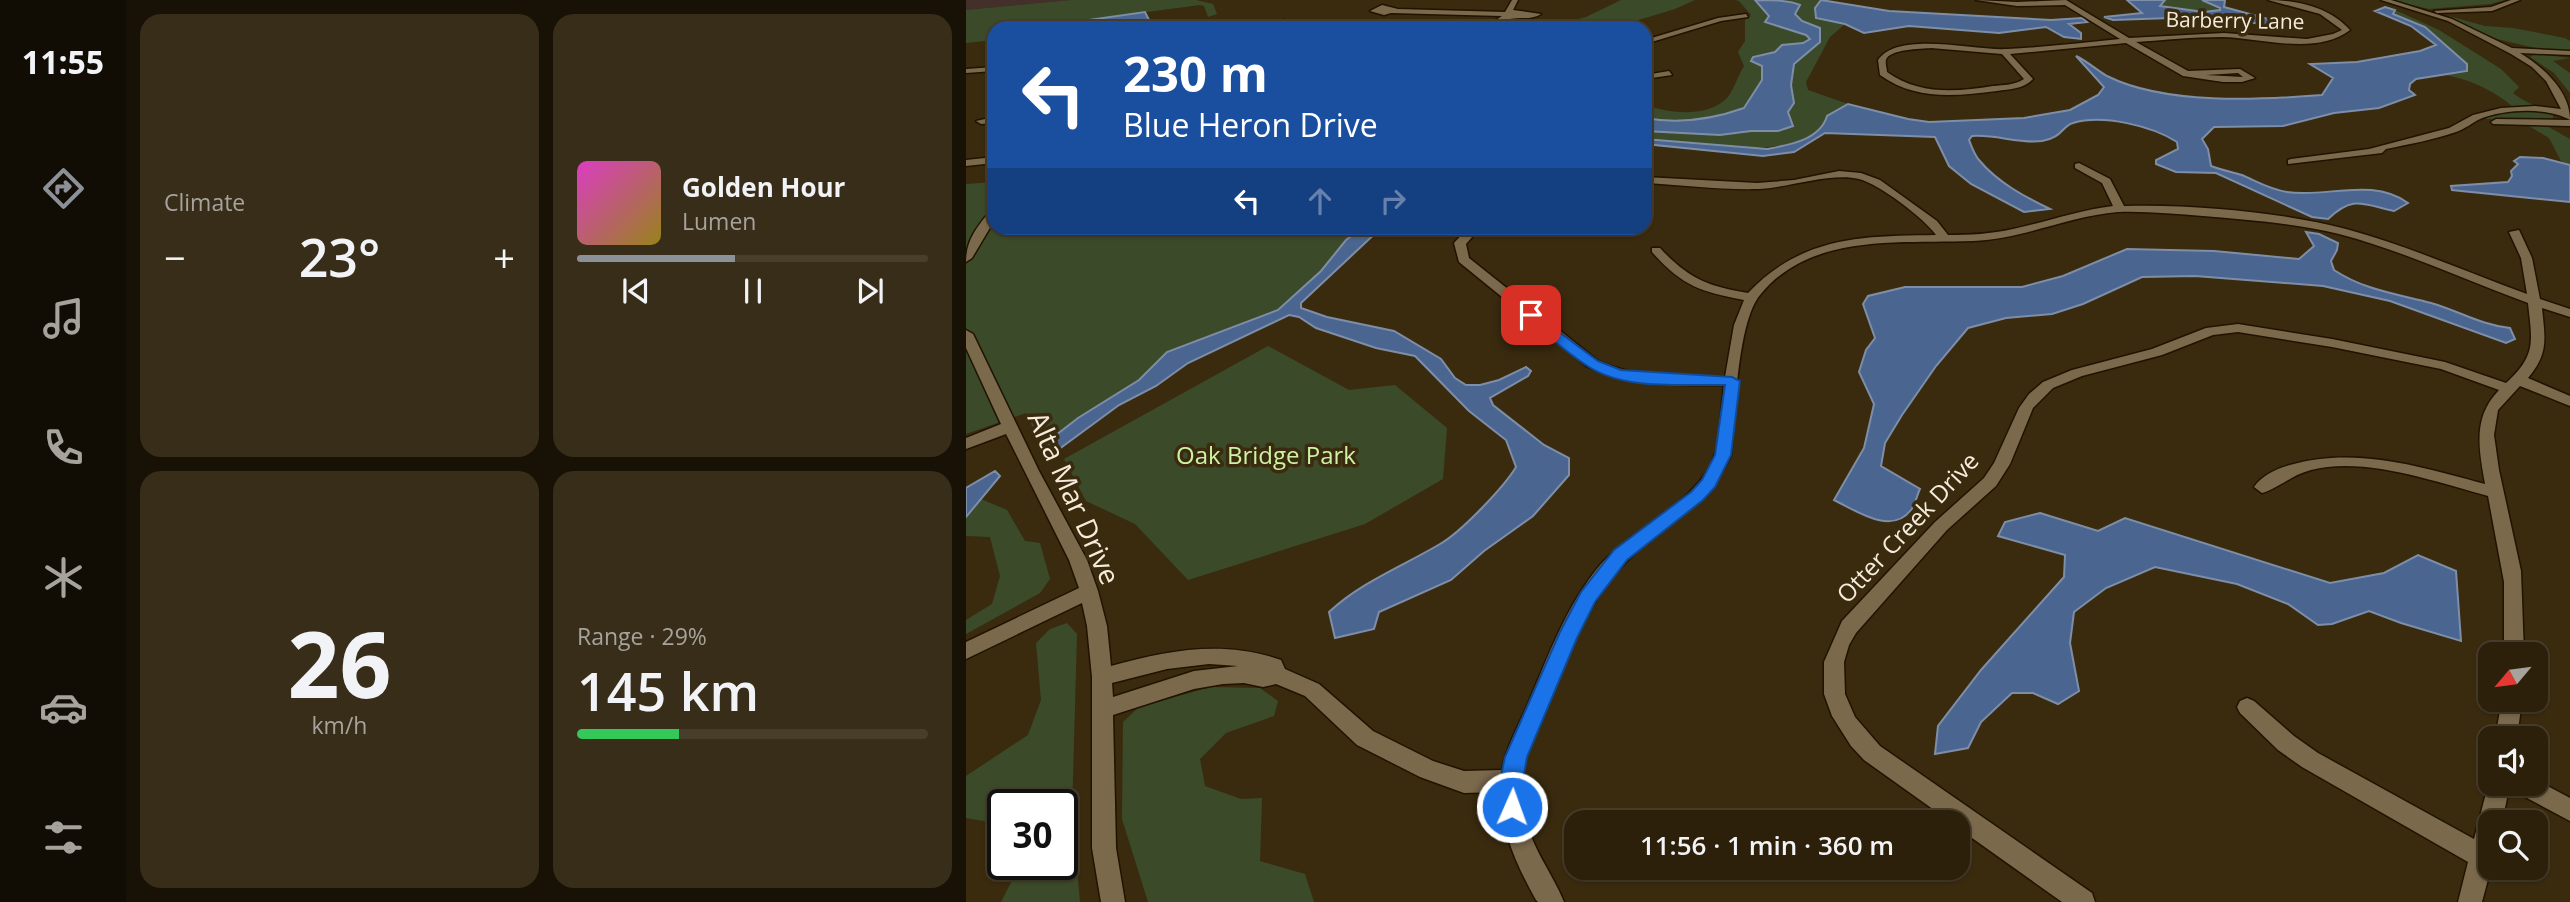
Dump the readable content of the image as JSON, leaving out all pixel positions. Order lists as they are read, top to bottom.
{
  "streets": {
    "street": ["Barberry Lane", "Alta Mar Drive", "Otter Creek Drive"]
  },
  "parks": ["Oak Bridge Park"],
  "north": "bottom left",
  "page": {
    "tabs": "11:55",
    "tile": [
      "Climate",
      ["26", "km/h"],
      ["Range · 29%", "145 km"]
    ],
    "turn": ["230 m", "Blue Heron Drive"],
    "song": ["Golden Hour", "Lumen"],
    "heat": ["−", "23°", "+"],
    "limit": "30",
    "trip": "11:56 · 1 min · 360 m"
  }
}
